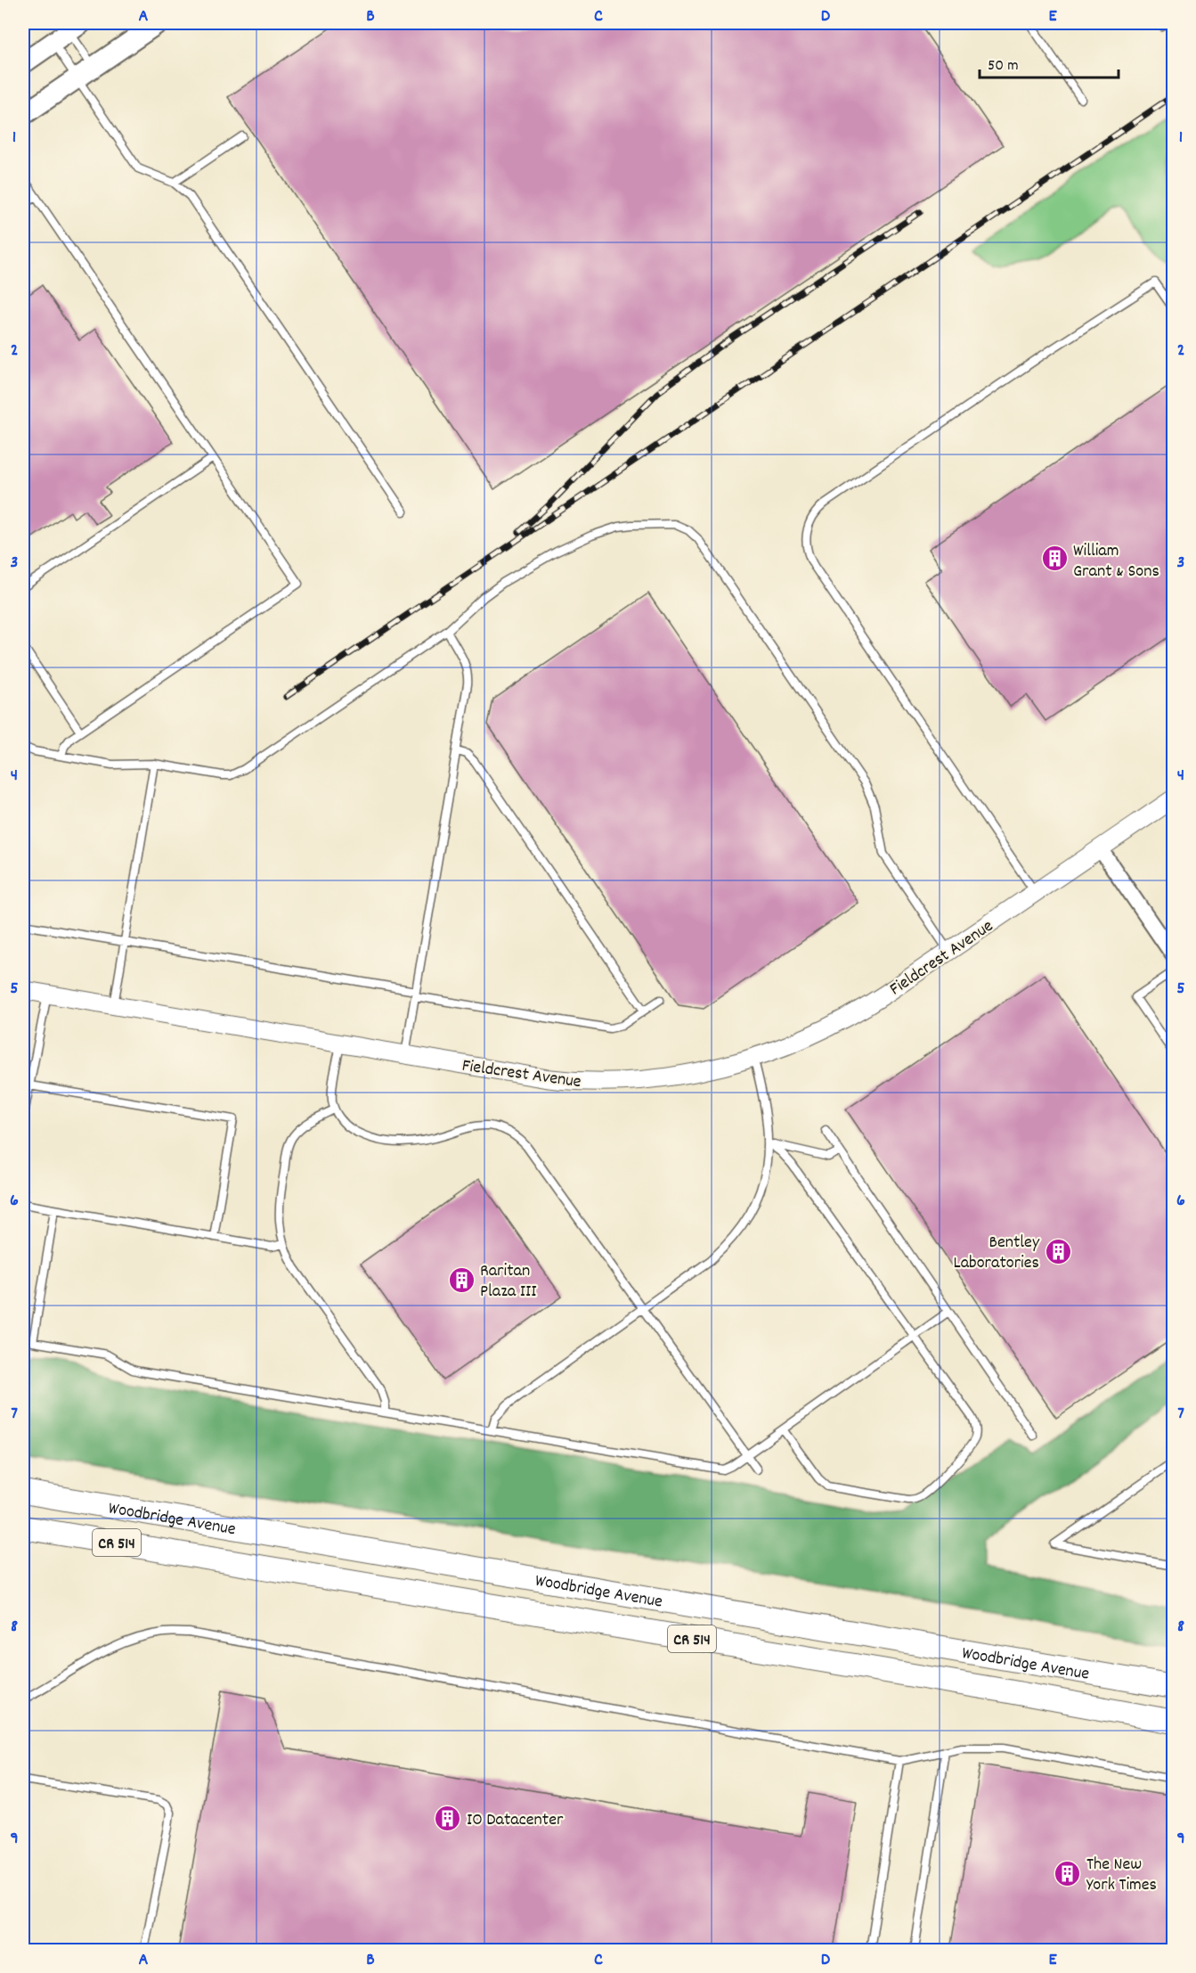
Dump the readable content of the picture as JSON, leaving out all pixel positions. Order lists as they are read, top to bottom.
{
  "streets": {
    "main road": ["Woodbridge Avenue", "CR 514"],
    "street": ["Fieldcrest Avenue"]
  },
  "places": {
    "building": [
      "William Grant & Sons",
      "Bentley Laboratories",
      "Raritan Plaza III",
      "IO Datacenter",
      "The New York Times"
    ]
  },
  "scale_bar": "50 m",
  "grid": {
    "columns": [
      "A",
      "B",
      "C",
      "D",
      "E"
    ],
    "rows": [
      "1",
      "2",
      "3",
      "4",
      "5",
      "6",
      "7",
      "8",
      "9"
    ]
  }
}
